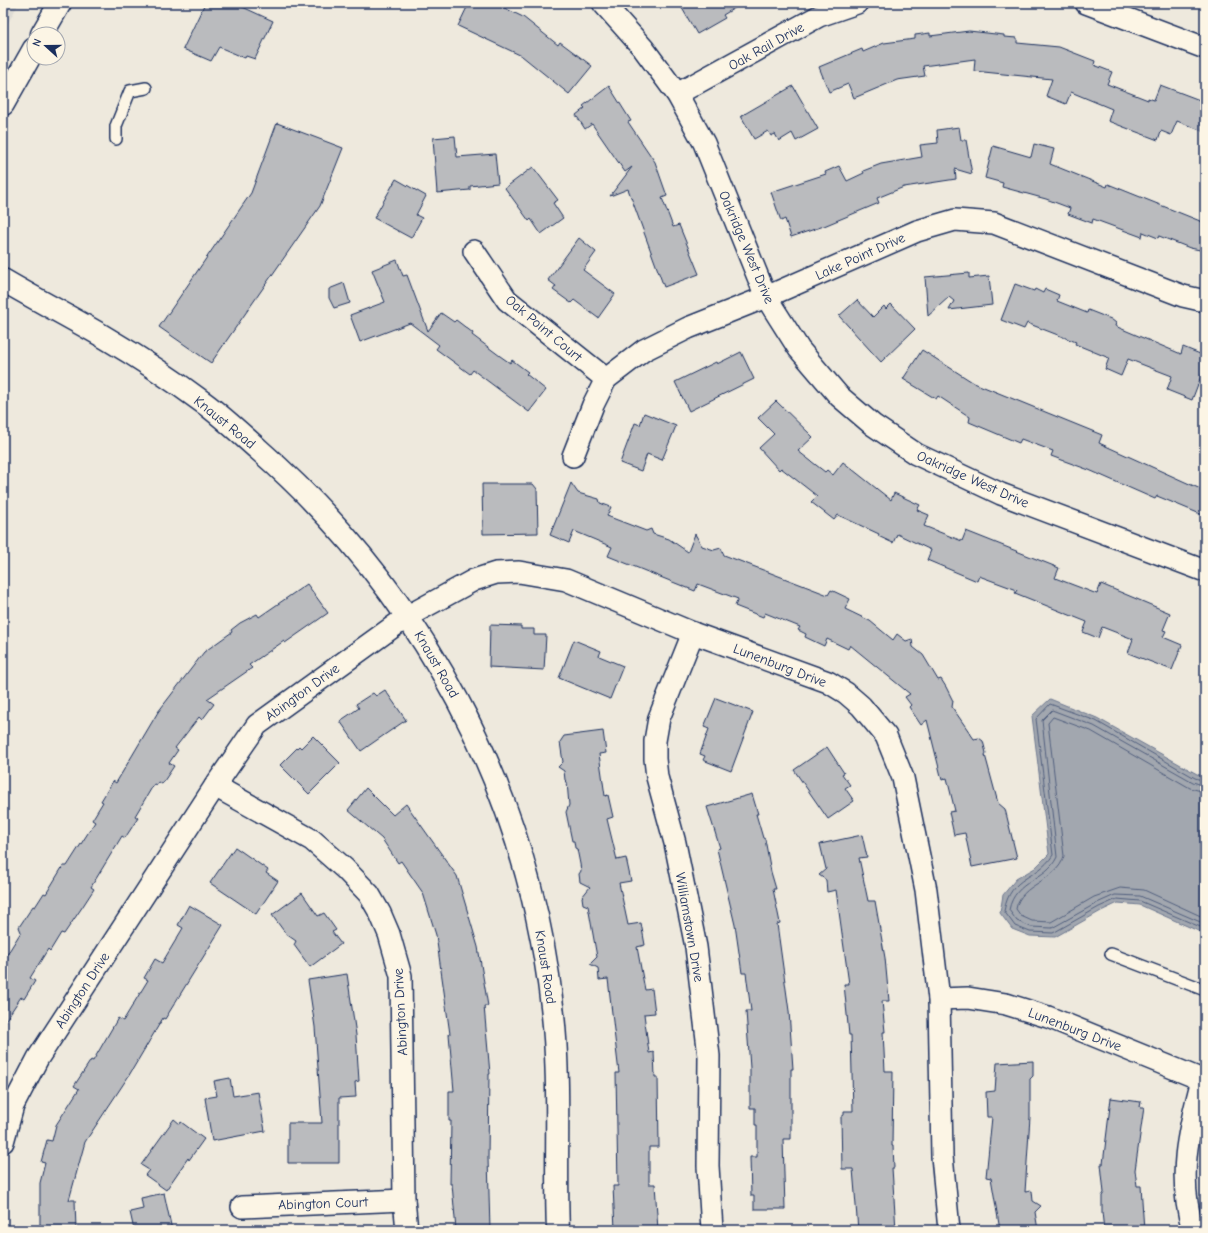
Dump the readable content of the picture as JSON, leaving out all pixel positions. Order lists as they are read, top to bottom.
{
  "streets": {
    "main road": ["Knaust Road"],
    "street": [
      "Oak Rail Drive",
      "Oakridge West Drive",
      "Lake Point Drive",
      "Oak Point Court",
      "Lunenburg Drive",
      "Abington Drive",
      "Williamstown Drive",
      "Abington Court"
    ]
  },
  "crossings": [
    ["Oak Rail Drive", "Oakridge West Drive"],
    ["Oakridge West Drive", "Lake Point Drive"],
    ["Lake Point Drive", "Oak Point Court"],
    ["Knaust Road", "Lunenburg Drive"],
    ["Knaust Road", "Abington Drive"],
    ["Lunenburg Drive", "Abington Drive"],
    ["Lunenburg Drive", "Williamstown Drive"],
    ["Abington Drive", "Abington Court"]
  ],
  "north": "left"
}
